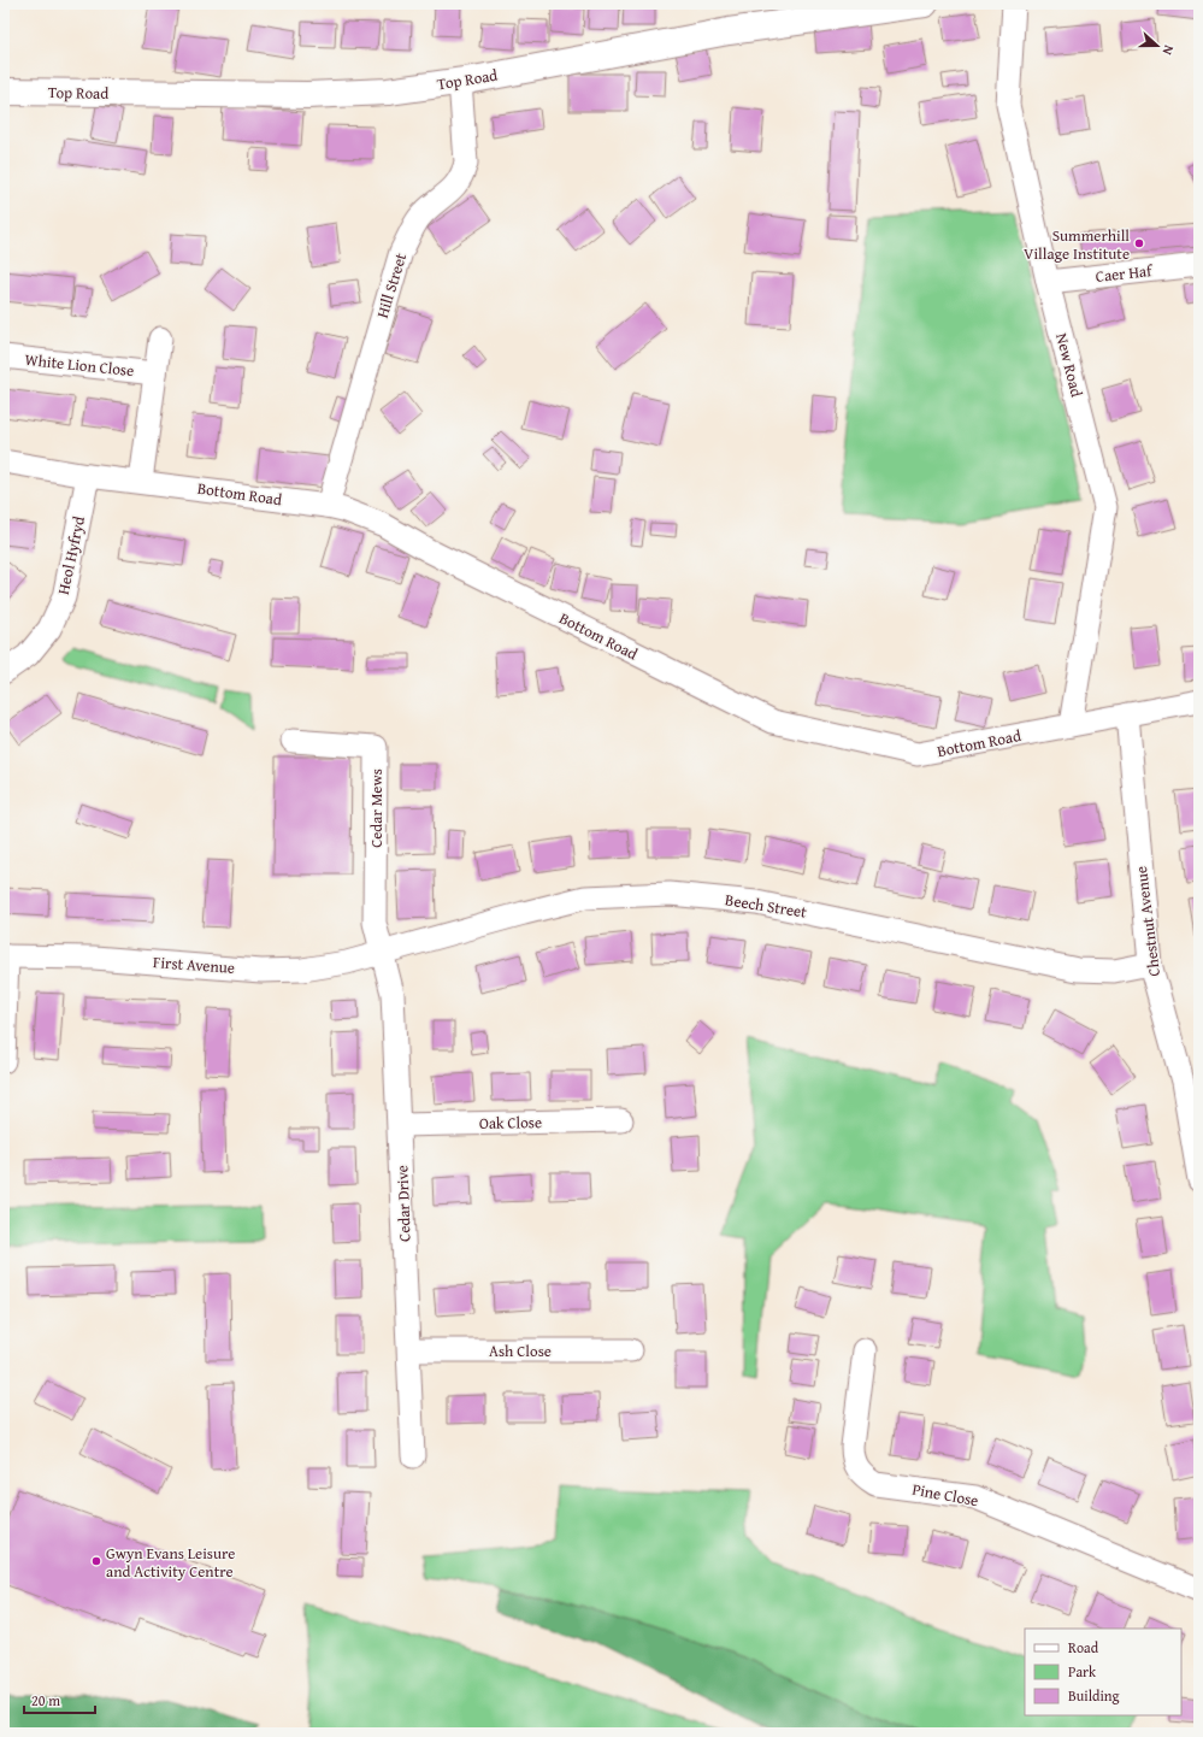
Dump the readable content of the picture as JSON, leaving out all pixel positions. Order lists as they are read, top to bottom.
{
  "streets": {
    "street": [
      "Top Road",
      "Caer Haf",
      "Hill Street",
      "White Lion Close",
      "New Road",
      "Bottom Road",
      "Heol Hyfryd",
      "Cedar Mews",
      "Beech Street",
      "Chestnut Avenue",
      "First Avenue",
      "Oak Close",
      "Cedar Drive",
      "Ash Close",
      "Pine Close"
    ]
  },
  "crossings": [
    ["Top Road", "Hill Street"],
    ["Caer Haf", "New Road"],
    ["Hill Street", "Bottom Road"],
    ["White Lion Close", "Bottom Road"],
    ["New Road", "Bottom Road"],
    ["Bottom Road", "Heol Hyfryd"],
    ["Bottom Road", "Chestnut Avenue"],
    ["Cedar Mews", "Beech Street"],
    ["Cedar Mews", "First Avenue"],
    ["Cedar Mews", "Cedar Drive"],
    ["Beech Street", "Chestnut Avenue"],
    ["Beech Street", "First Avenue"],
    ["Beech Street", "Cedar Drive"],
    ["First Avenue", "Cedar Drive"],
    ["Oak Close", "Cedar Drive"],
    ["Cedar Drive", "Ash Close"]
  ],
  "places": ["Summerhill Village Institute", "Gwyn Evans Leisure and Activity Centre"],
  "legend": ["Road", "Park", "Building"],
  "scale_bar": "20 m",
  "north": "right"
}
